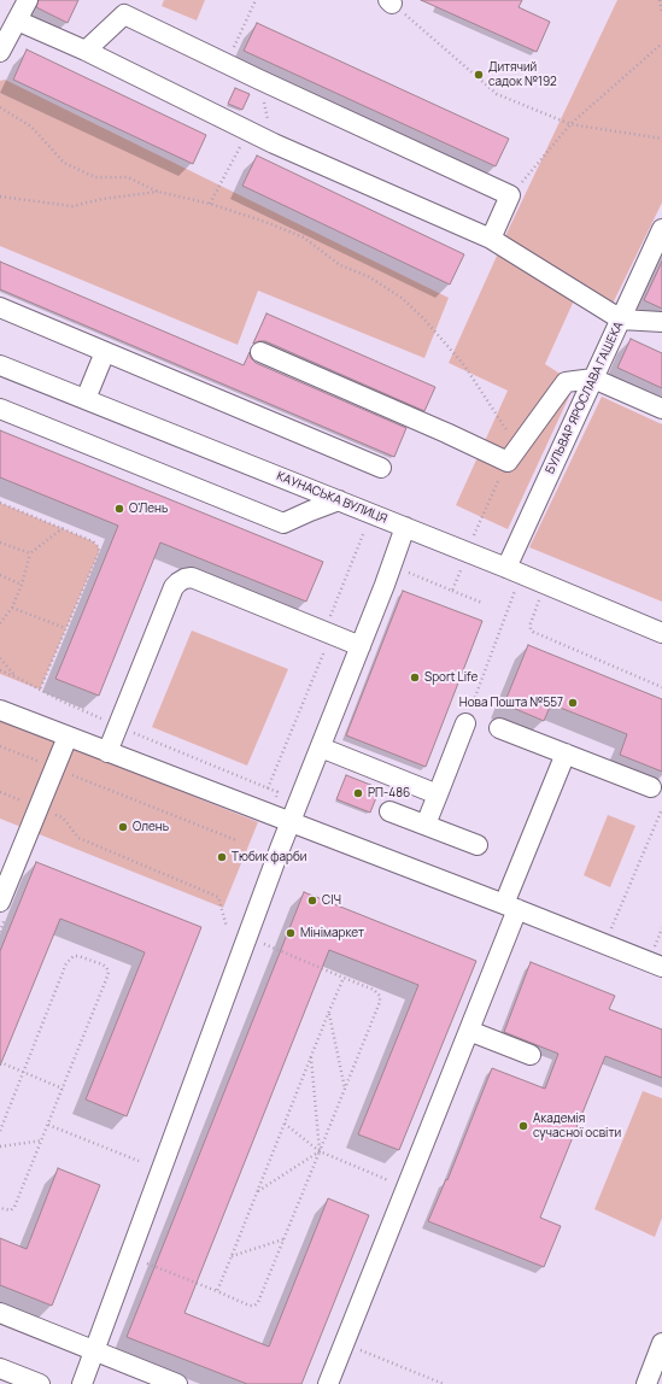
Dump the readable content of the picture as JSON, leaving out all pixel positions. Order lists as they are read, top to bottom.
{
  "streets": {
    "street": ["БУЛЬВАР ЯРОСЛАВА ГАШЕКА", "КАУНАСЬКА ВУЛИЦЯ"]
  },
  "crossings": [
    ["БУЛЬВАР ЯРОСЛАВА ГАШЕКА", "КАУНАСЬКА ВУЛИЦЯ"]
  ],
  "places": [
    "Дитячий садок №192",
    "О'Лень",
    "Sport Life",
    "Нова Пошта №557",
    "РП-486",
    "Олень",
    "Тюбик фарби",
    "СІЧ",
    "Мінімаркет",
    "Академія сучасної освіти"
  ]
}
